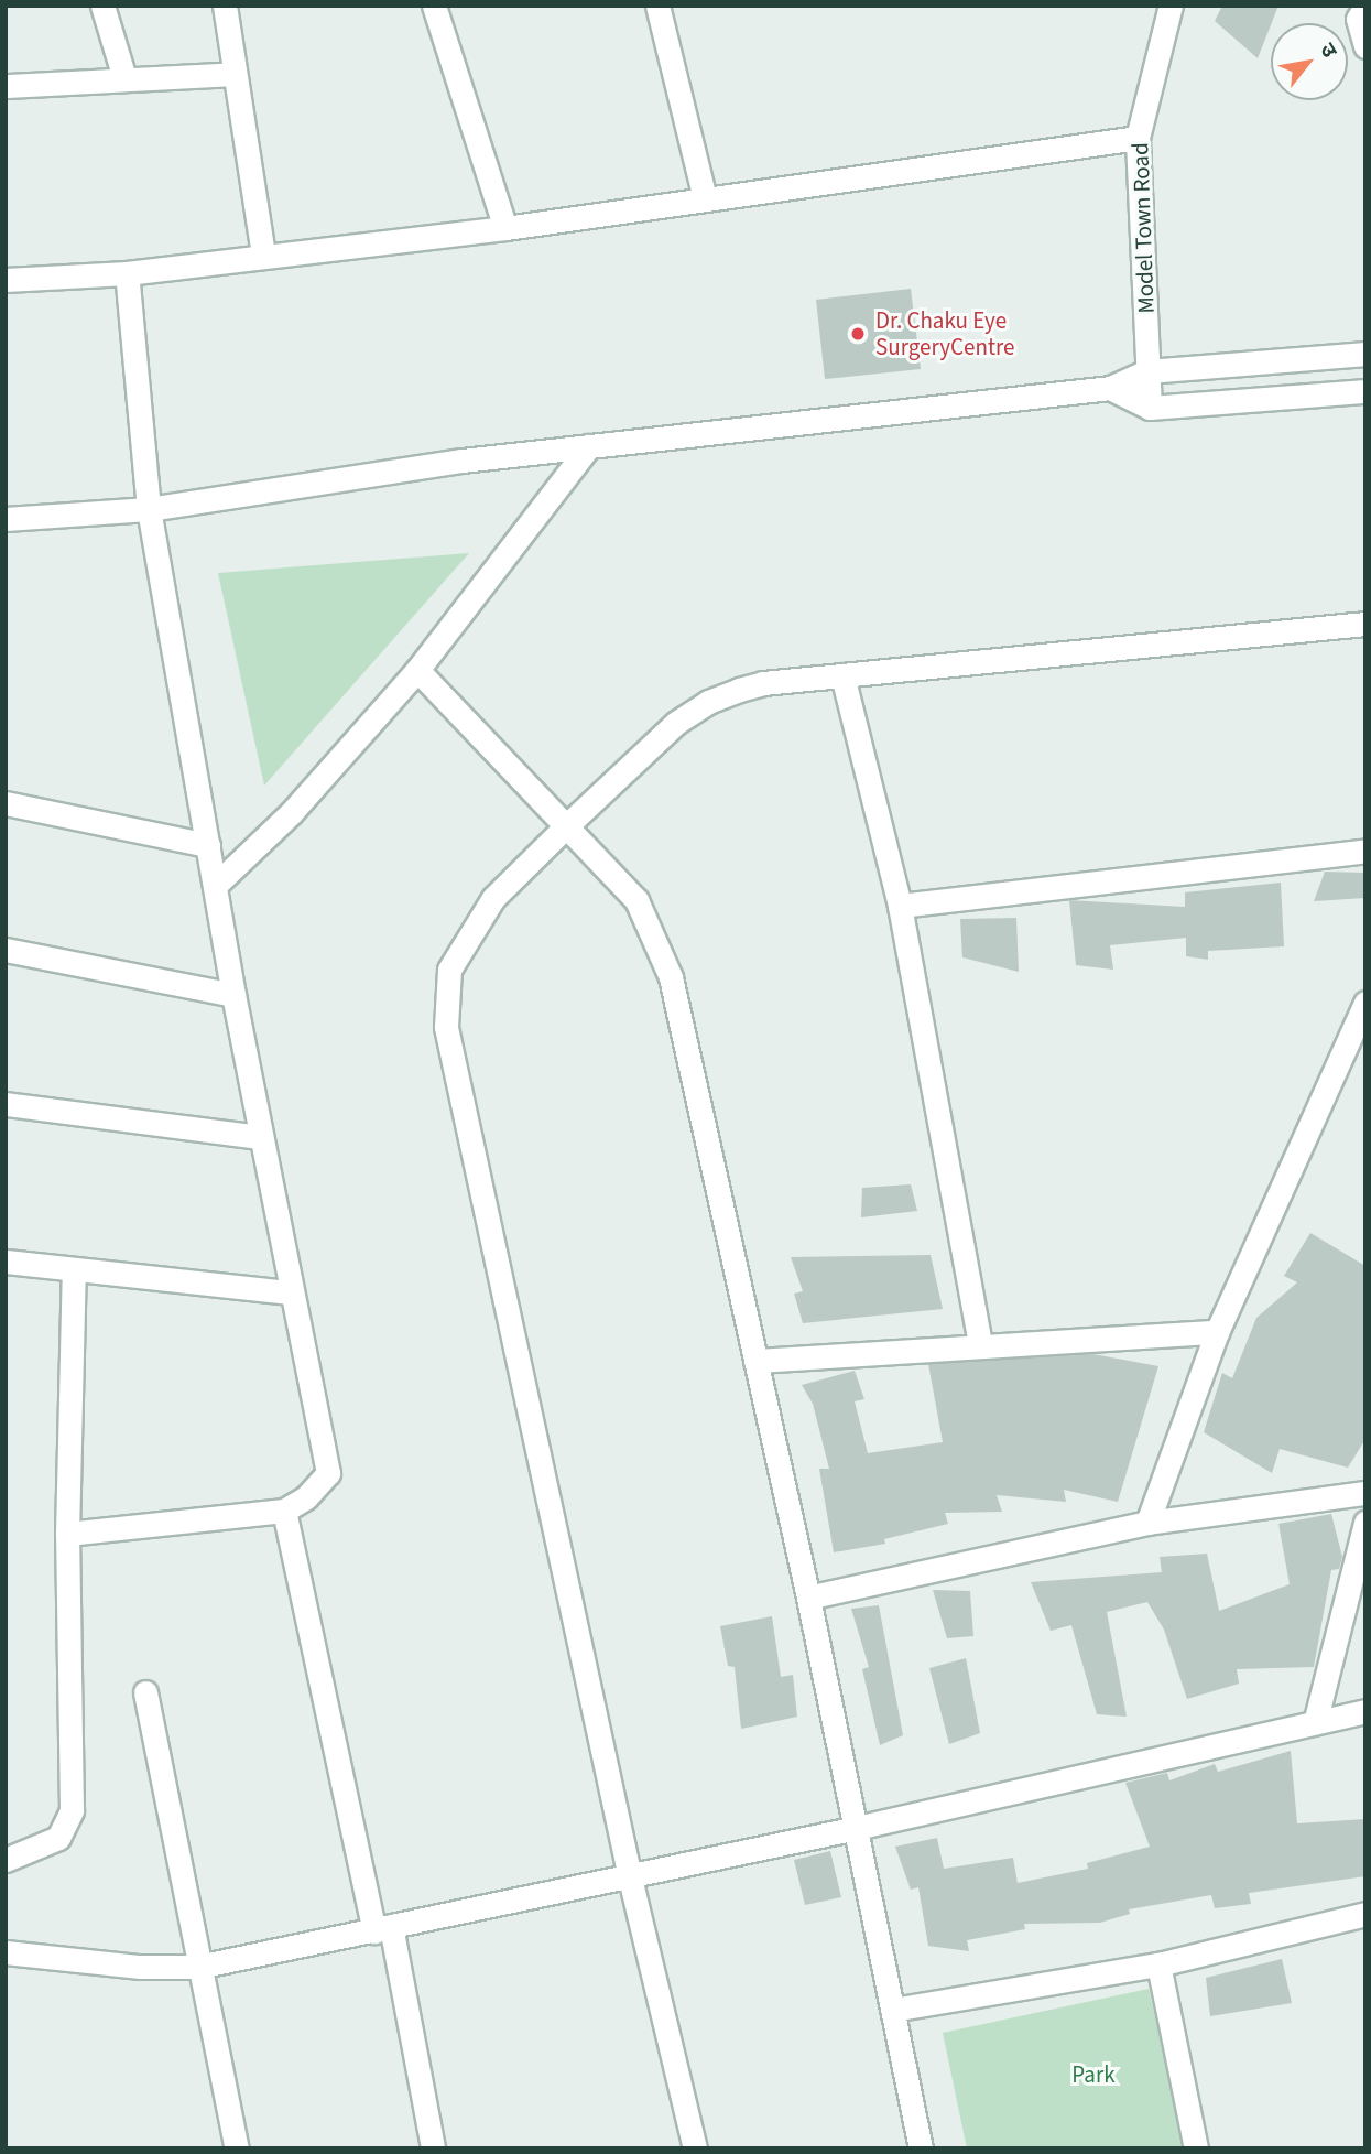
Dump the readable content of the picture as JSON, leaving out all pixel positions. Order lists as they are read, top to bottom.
{
  "streets": {
    "street": ["Model Town Road"]
  },
  "parks": ["Park"],
  "places": ["Dr. Chaku Eye SurgeryCentre"],
  "north": "top right"
}
